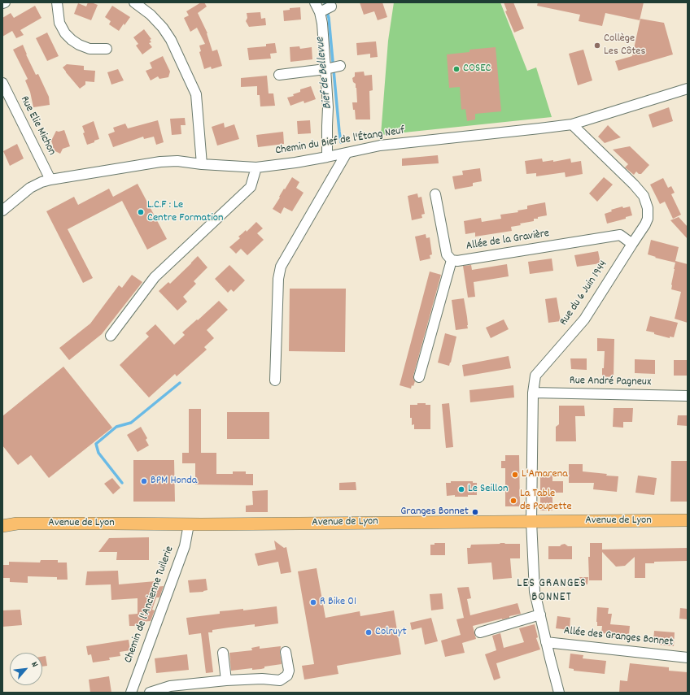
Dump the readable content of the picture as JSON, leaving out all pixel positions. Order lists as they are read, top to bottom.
{
  "streets": {
    "main road": ["Avenue de Lyon"],
    "street": [
      "Rue Elie Michon",
      "Chemin du Bief de l'Étang Neuf",
      "Allée de la Gravière",
      "Rue du 6 Juin 1944",
      "Rue André Pagneux",
      "Chemin de l'Ancienne Tuilerie",
      "Allée des Granges Bonnet"
    ]
  },
  "crossings": [
    ["Rue Elie Michon", "Chemin du Bief de l'Étang Neuf"],
    ["Chemin du Bief de l'Étang Neuf", "Rue du 6 Juin 1944"],
    ["Allée de la Gravière", "Rue du 6 Juin 1944"],
    ["Rue du 6 Juin 1944", "Rue André Pagneux"],
    ["Rue du 6 Juin 1944", "Avenue de Lyon"],
    ["Rue du 6 Juin 1944", "Allée des Granges Bonnet"],
    ["Avenue de Lyon", "Chemin de l'Ancienne Tuilerie"]
  ],
  "districts": ["LES GRANGES BONNET"],
  "water": ["Bief de Bellevue"],
  "places": [
    "Collège Les Côtes",
    "COSEC",
    "L.C.F : Le Centre Formation",
    "L'Amarena",
    "BPM Honda",
    "Le Seillon",
    "La Table de Poupette",
    "Granges Bonnet",
    "R Bike 01",
    "Colruyt"
  ],
  "north": "top right"
}
